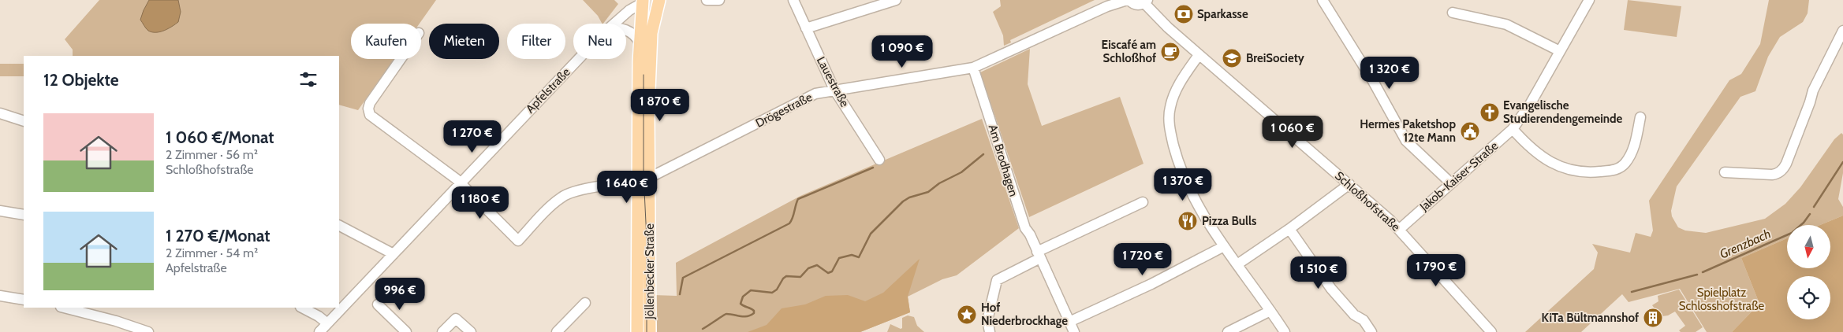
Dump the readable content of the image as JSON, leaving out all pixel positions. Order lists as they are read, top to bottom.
{
  "streets": {
    "main road": ["Jöllenbecker Straße"],
    "street": [
      "Lauestraße",
      "Apfelstraße",
      "Drögestraße",
      "Am Brodhagen",
      "Jakob-Kaiser-Straße",
      "Schloßhofstraße"
    ]
  },
  "crossings": [
    ["Lauestraße", "Drögestraße"],
    ["Apfelstraße", "Jöllenbecker Straße"],
    ["Drögestraße", "Am Brodhagen"],
    ["Drögestraße", "Jöllenbecker Straße"],
    ["Jakob-Kaiser-Straße", "Schloßhofstraße"]
  ],
  "water": ["Grenzbach"],
  "parks": ["Spielplatz Schlosshofstraße"],
  "places": {
    "bank": ["Sparkasse"],
    "cafe": ["Eiscafé am Schloßhof"],
    "school or university": ["BreiSociety"],
    "church": ["Evangelische Studierendengemeinde"],
    "public building": ["Hermes Paketshop 12te Mann"],
    "restaurant": ["Pizza Bulls"],
    "place": ["Hof Niederbrockhage"],
    "building": ["KiTa Bültmannshof"]
  },
  "north": "bottom",
  "page": {
    "chip": [
      "Kaufen",
      "Mieten",
      "Filter",
      "Neu"
    ],
    "price": [
      "1 090 €",
      "1 320 €",
      "1 870 €",
      "1 060 €",
      "1 270 €",
      "1 370 €",
      "1 640 €",
      "1 180 €",
      "1 720 €",
      "1 790 €",
      "1 510 €",
      "996 €"
    ],
    "heading": "12 Objekte",
    "list": [
      {
        "name": "1 060 €/Monat",
        "note": "2 Zimmer · 56 m² · Schloßhofstraße"
      },
      {
        "name": "1 270 €/Monat",
        "note": "2 Zimmer · 54 m² · Apfelstraße"
      }
    ]
  }
}
